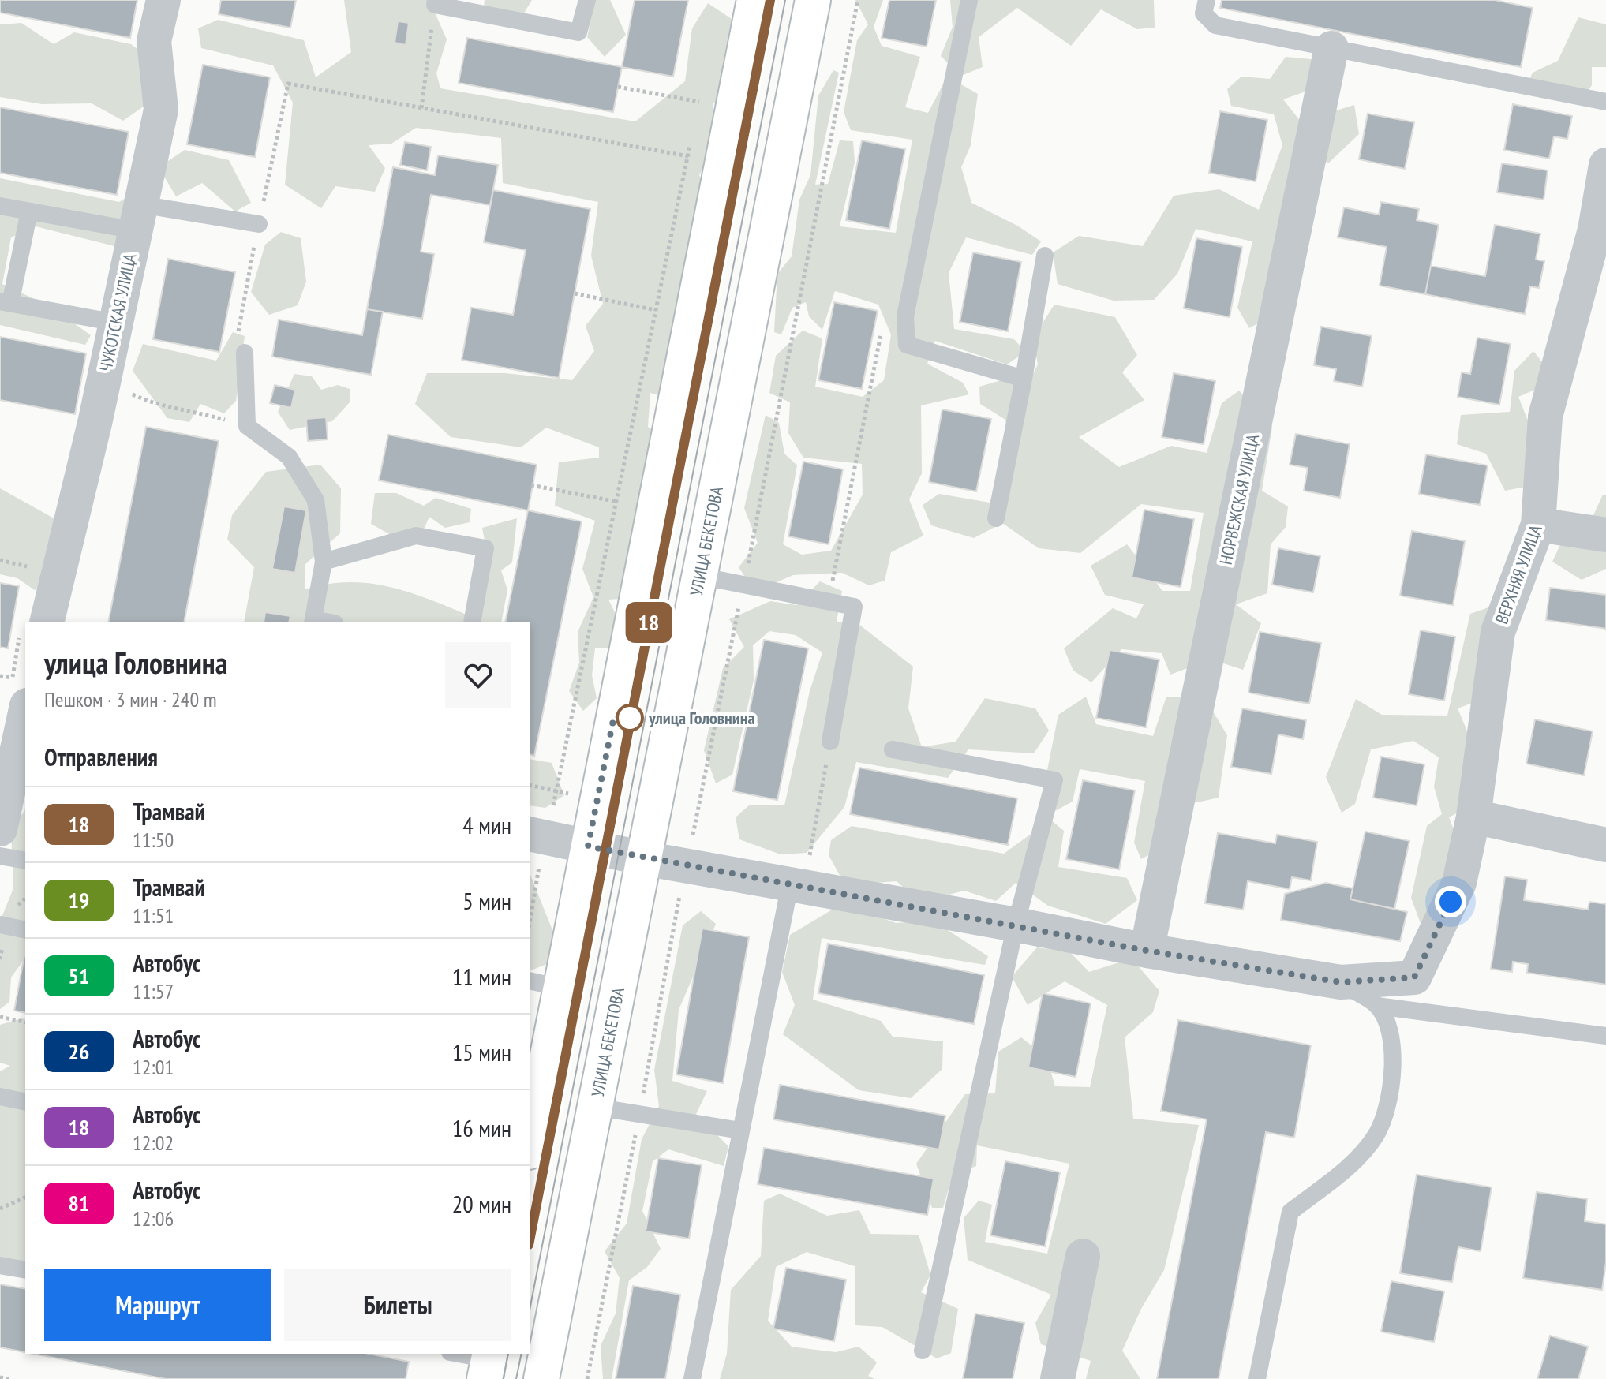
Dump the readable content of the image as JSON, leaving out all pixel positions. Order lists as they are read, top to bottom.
{
  "streets": {
    "main road": ["УЛИЦА БЕКЕТОВА"],
    "street": ["ЧУКОТСКАЯ УЛИЦА", "НОРВЕЖСКАЯ УЛИЦА", "ВЕРХНЯЯ УЛИЦА"]
  },
  "places": ["улица Головнина"],
  "lines": ["tram line 18"],
  "page": {
    "on_map": "18",
    "heading": [
      ["улица Головнина", "Пешком · 3 мин · 240 m"],
      "Отправления"
    ],
    "list": [
      {
        "mark": "18",
        "name": "Трамвай",
        "note": "11:50",
        "value": "4 мин"
      },
      {
        "mark": "19",
        "name": "Трамвай",
        "note": "11:51",
        "value": "5 мин"
      },
      {
        "mark": "51",
        "name": "Автобус",
        "note": "11:57",
        "value": "11 мин"
      },
      {
        "mark": "26",
        "name": "Автобус",
        "note": "12:01",
        "value": "15 мин"
      },
      {
        "mark": "18",
        "name": "Автобус",
        "note": "12:02",
        "value": "16 мин"
      },
      {
        "mark": "81",
        "name": "Автобус",
        "note": "12:06",
        "value": "20 мин"
      }
    ],
    "buttons": ["Маршрут", "Билеты"]
  }
}
